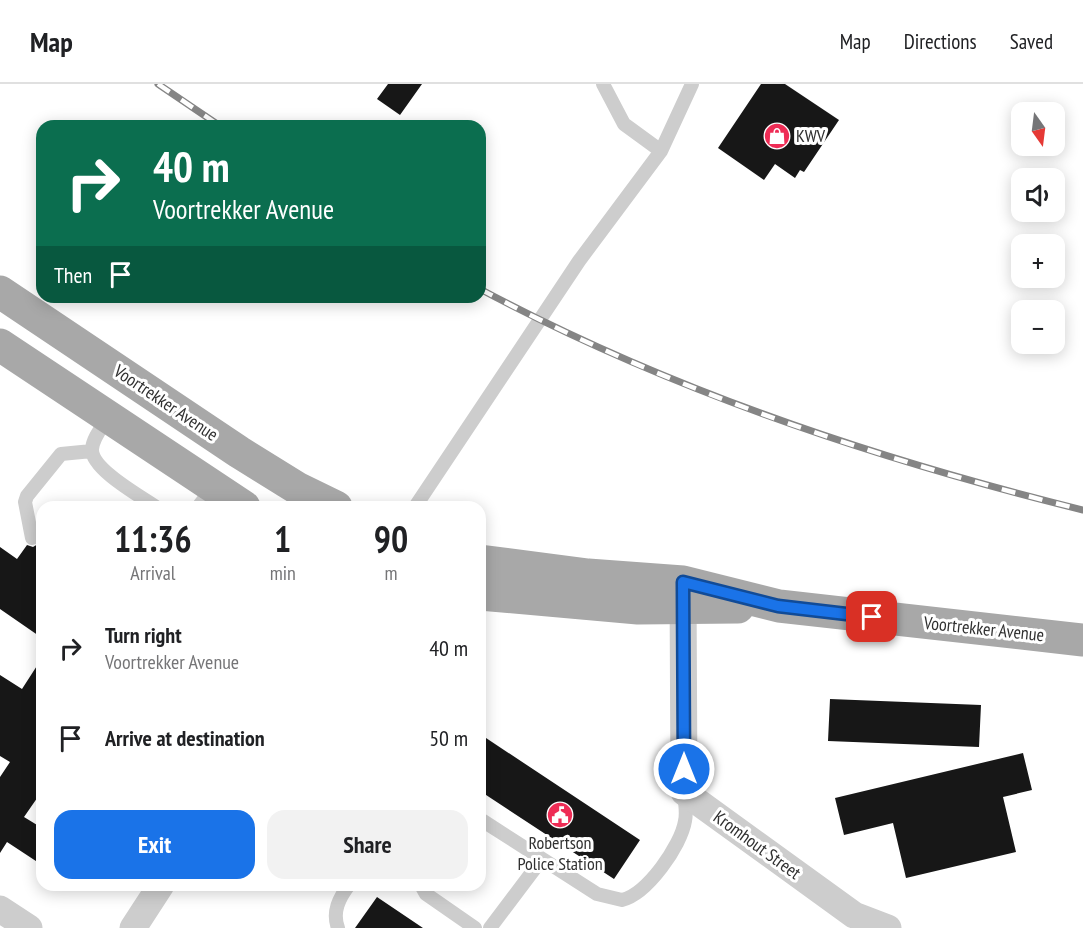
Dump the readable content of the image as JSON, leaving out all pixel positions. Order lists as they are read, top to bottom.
{
  "streets": {
    "main road": ["Voortrekker Avenue"],
    "street": ["Kromhout Street"]
  },
  "places": {
    "shop": ["KWV"],
    "public building": ["Robertson Police Station"]
  },
  "north": "bottom",
  "page": {
    "header": "Map",
    "nav": ["Map", "Directions", "Saved"],
    "map_buttons": ["+", "−"],
    "turn": ["40 m", "Voortrekker Avenue"],
    "then": "Then",
    "eta": [
      "11:36",
      "Arrival",
      "1",
      "min",
      "90",
      "m"
    ],
    "list": [
      {
        "name": "Turn right",
        "note": "Voortrekker Avenue",
        "value": "40 m"
      },
      {
        "name": "Arrive at destination",
        "value": "50 m"
      }
    ],
    "buttons": ["Exit", "Share"]
  }
}
